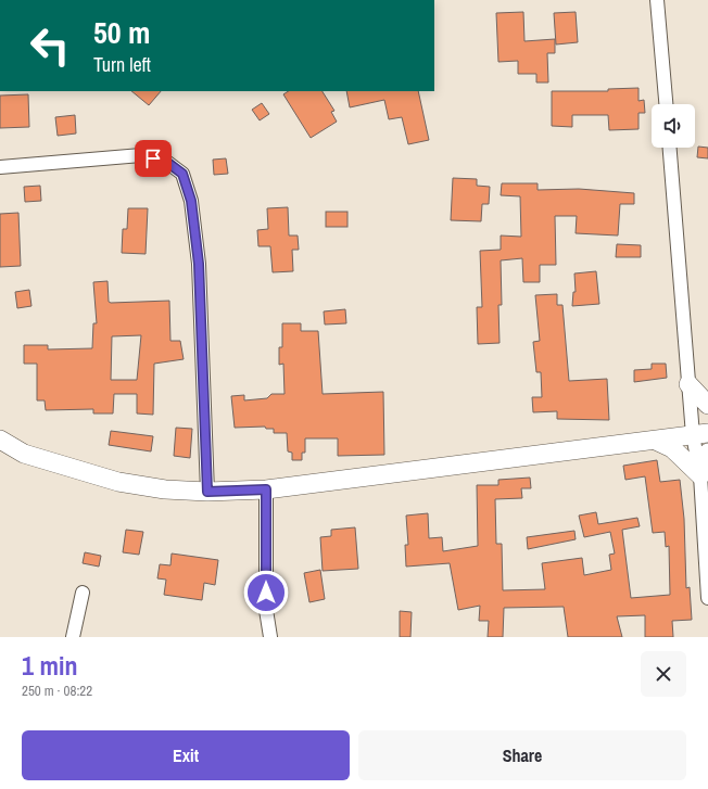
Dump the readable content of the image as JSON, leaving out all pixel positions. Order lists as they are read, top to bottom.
{
  "page": {
    "turn": ["50 m", "Turn left"],
    "heading": ["1 min", "250 m · 08:22"],
    "buttons": ["Exit", "Share"]
  }
}
